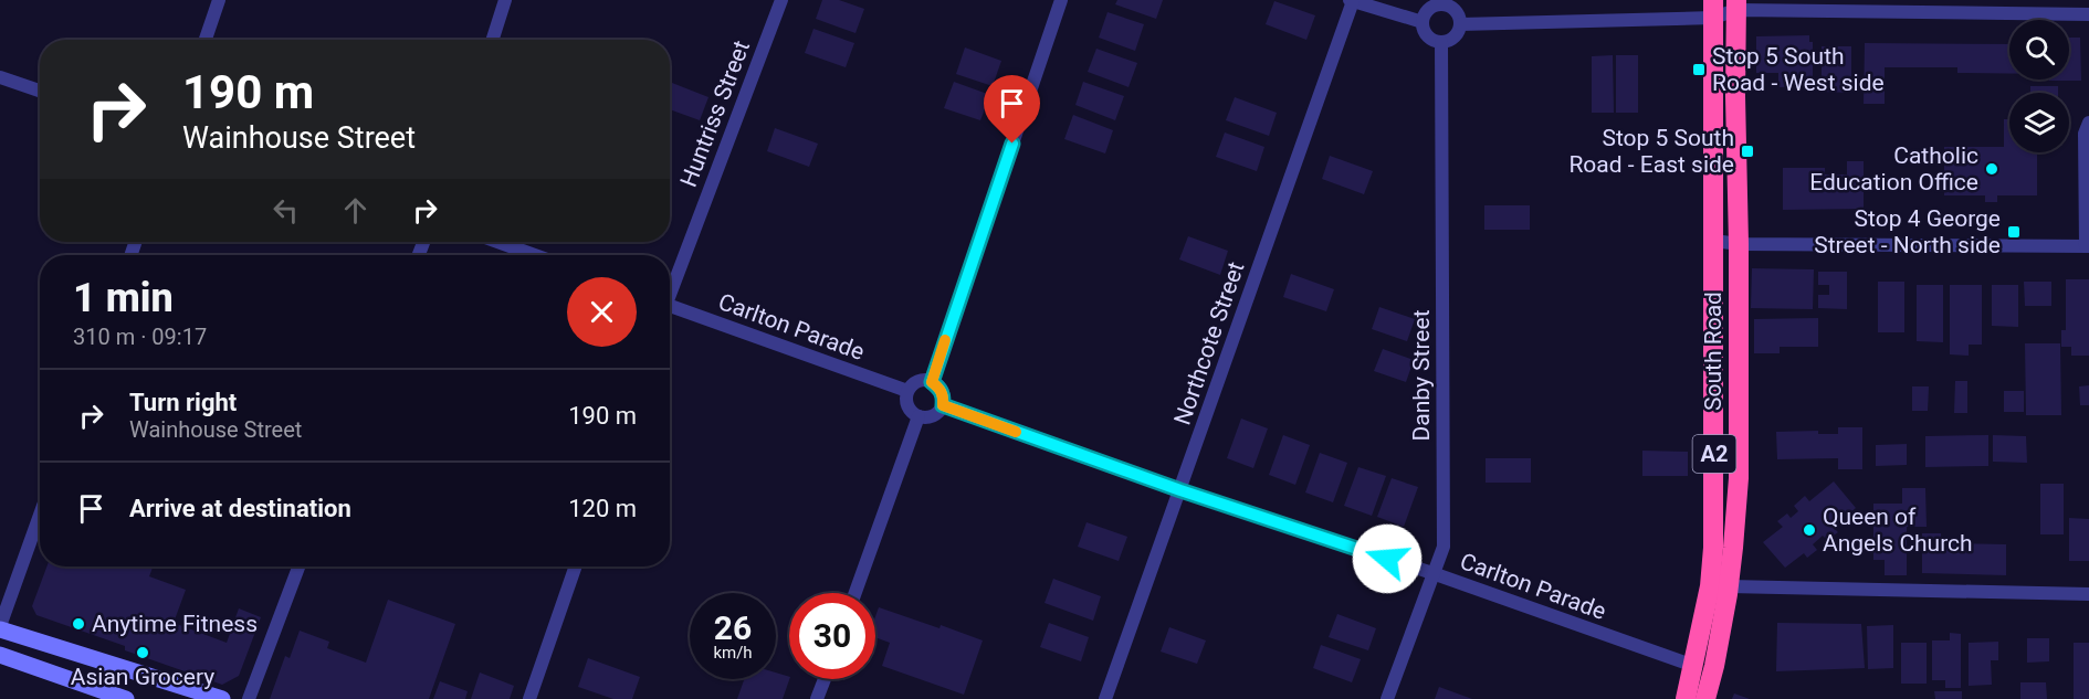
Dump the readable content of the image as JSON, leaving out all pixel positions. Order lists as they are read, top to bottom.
{
  "streets": {
    "highway": ["South Road", "A2"],
    "street": [
      "Huntriss Street",
      "Carlton Parade",
      "Northcote Street",
      "Danby Street"
    ]
  },
  "crossings": [
    ["Carlton Parade", "Northcote Street"],
    ["Carlton Parade", "South Road"],
    ["Carlton Parade", "Danby Street"]
  ],
  "places": {
    "transit": ["Stop 5 South Road - West side", "Stop 5 South Road - East side", "Stop 4 George Street - North side"],
    "other": [
      "Catholic Education Office",
      "Queen of Angels Church",
      "Anytime Fitness",
      "Asian Grocery"
    ]
  },
  "page": {
    "turn": ["190 m", "Wainhouse Street"],
    "heading": ["1 min", "310 m · 09:17"],
    "list": [
      {
        "name": "Turn right",
        "note": "Wainhouse Street",
        "value": "190 m"
      },
      {
        "name": "Arrive at destination",
        "value": "120 m"
      }
    ],
    "speed": "26 km/h",
    "limit": "30"
  }
}
